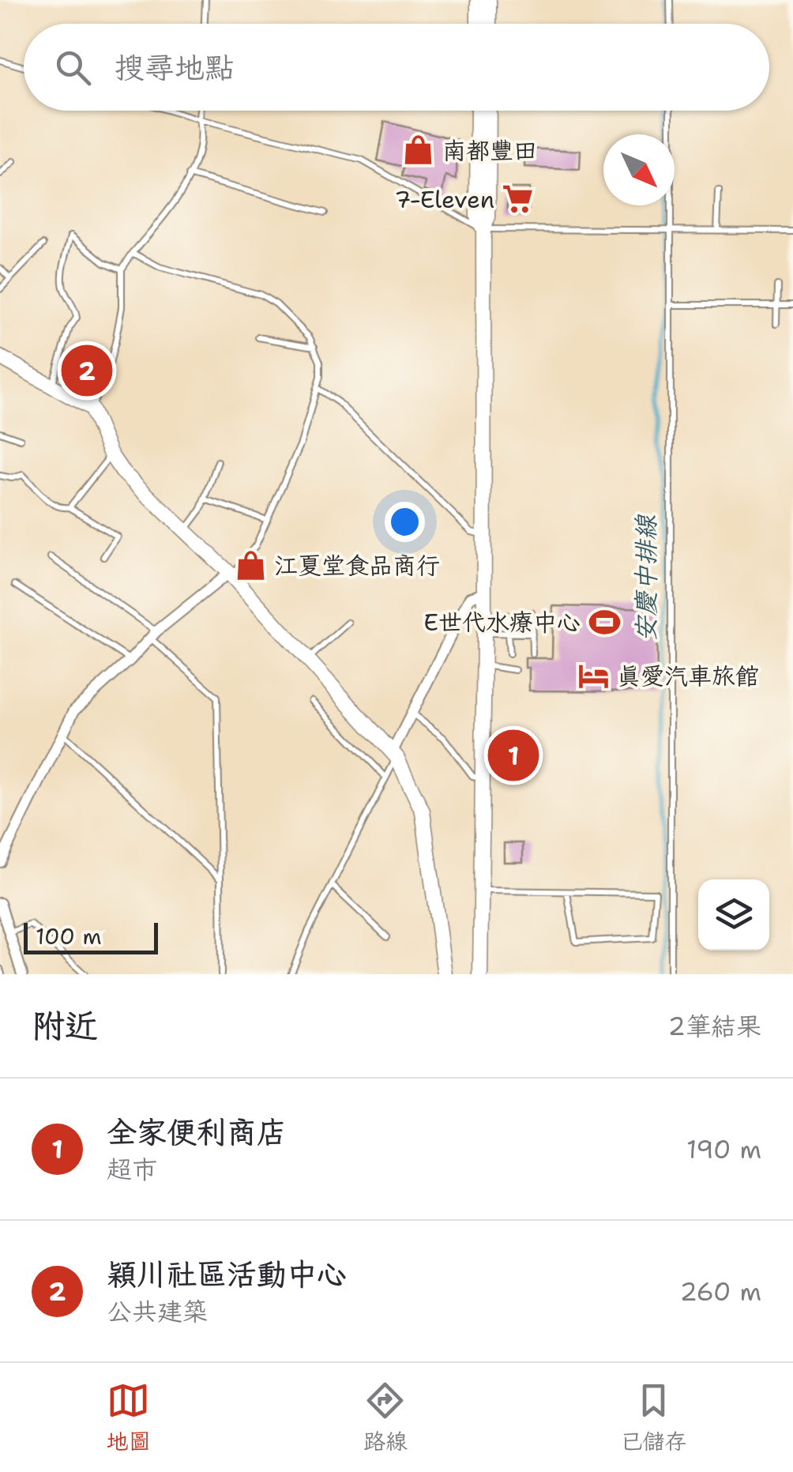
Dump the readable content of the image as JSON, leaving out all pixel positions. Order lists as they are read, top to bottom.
{
  "water": ["安慶中排線"],
  "places": {
    "shop": ["南都豐田", "江夏堂食品商行"],
    "supermarket": ["7-Eleven"],
    "sports": ["E世代水療中心"],
    "hotel": ["真愛汽車旅館"]
  },
  "scale_bar": "100 m",
  "north": "bottom right",
  "page": {
    "search": "搜尋地點",
    "pins": ["2", "1"],
    "scale": "100 m",
    "heading": ["附近", "2筆結果"],
    "list": [
      {
        "mark": "1",
        "name": "全家便利商店",
        "note": "超市",
        "value": "190 m"
      },
      {
        "mark": "2",
        "name": "穎川社區活動中心",
        "note": "公共建築",
        "value": "260 m"
      }
    ],
    "nav": ["地圖", "路線", "已儲存"]
  }
}
